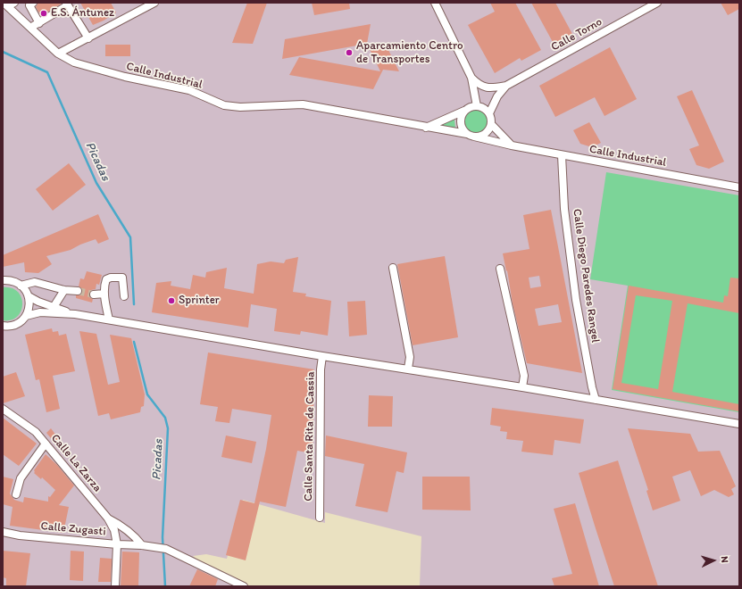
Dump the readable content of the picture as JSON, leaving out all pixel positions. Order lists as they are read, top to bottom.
{
  "streets": {
    "street": [
      "Calle Torno",
      "Calle Industrial",
      "Calle Diego Paredes Rangel",
      "Calle Santa Rita de Cassia",
      "Calle La Zarza",
      "Calle Zugasti"
    ]
  },
  "crossings": [
    ["Calle Torno", "Calle Industrial"],
    ["Calle Industrial", "Calle Diego Paredes Rangel"],
    ["Calle La Zarza", "Calle Zugasti"]
  ],
  "water": ["Picadas"],
  "places": ["E.S. Ántunez", "Aparcamiento Centro de Transportes", "Sprinter"],
  "north": "right"
}
